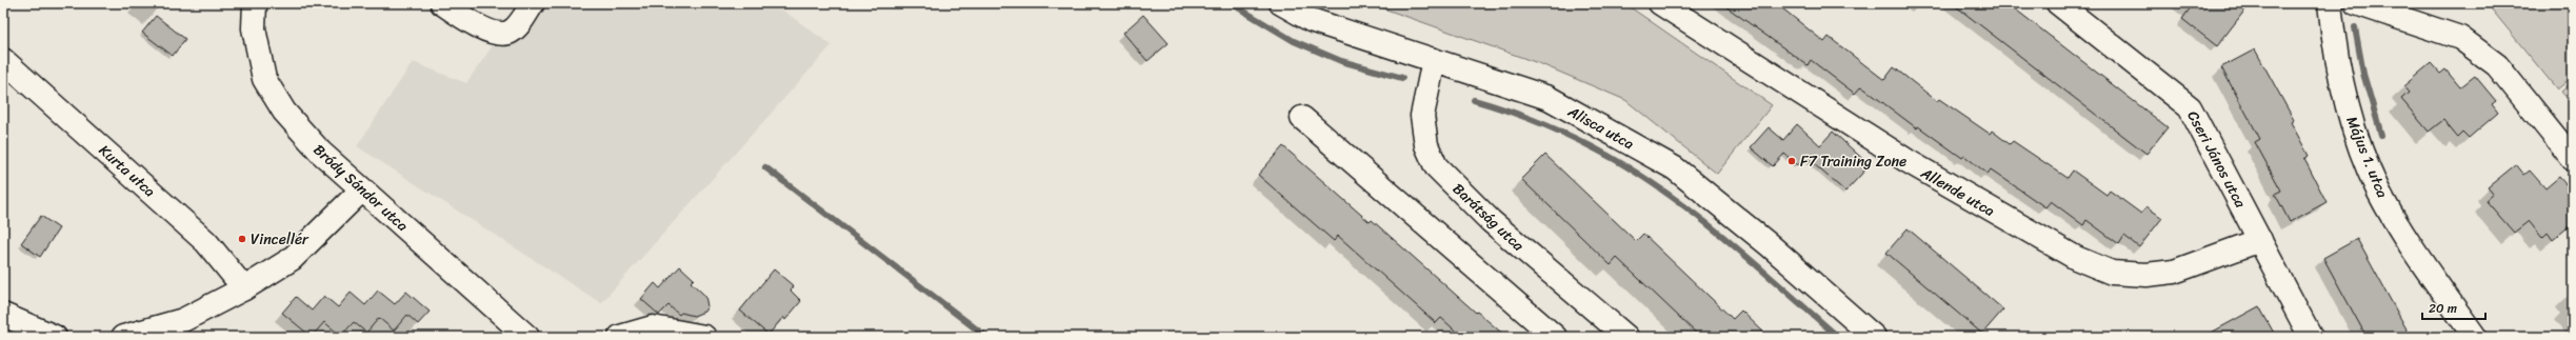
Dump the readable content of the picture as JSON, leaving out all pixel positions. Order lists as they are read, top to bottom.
{
  "streets": {
    "street": [
      "Alisca utca",
      "Május 1. utca",
      "Cseri János utca",
      "Kurta utca",
      "Bródy Sándor utca",
      "Allende utca",
      "Barátság utca"
    ]
  },
  "crossings": [
    ["Alisca utca", "Barátság utca"],
    ["Cseri János utca", "Allende utca"]
  ],
  "places": ["F7 Training Zone", "Vincellér"],
  "scale_bar": "20 m"
}
